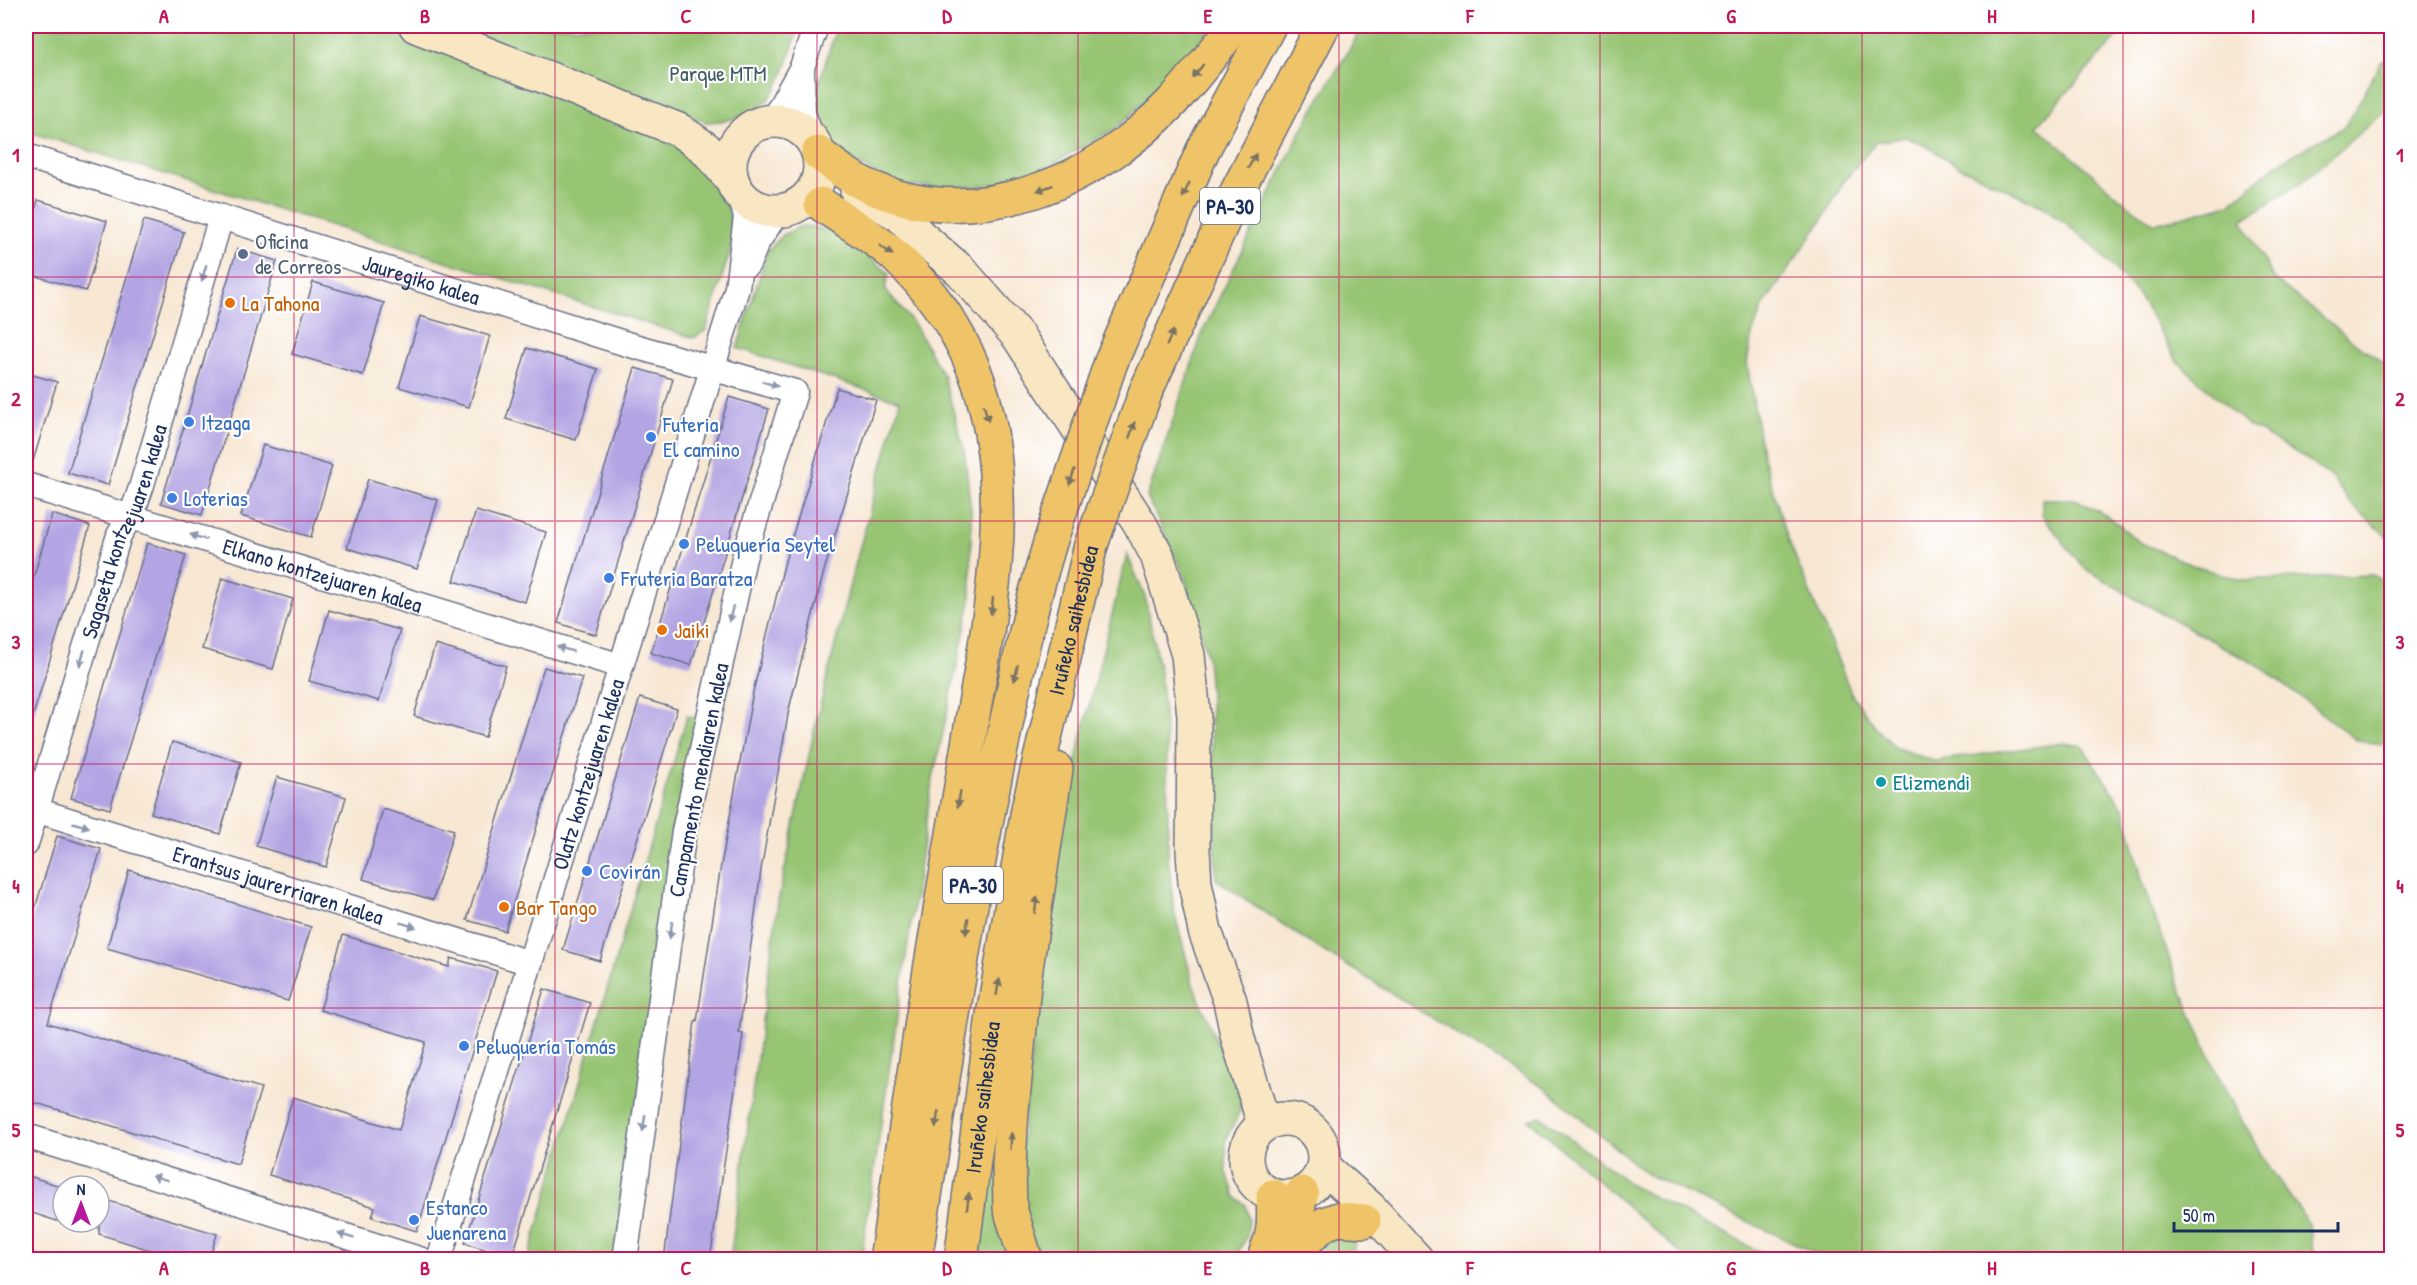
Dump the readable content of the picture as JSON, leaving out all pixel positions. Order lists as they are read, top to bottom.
{
  "streets": {
    "highway": ["PA-30", "Iruñeko saihesbidea"],
    "street": [
      "Jauregiko kalea",
      "Sagaseta kontzejuaren kalea",
      "Elkano kontzejuaren kalea",
      "Olatz kontzejuaren kalea",
      "Campamento mendiaren kalea",
      "Erantsus jaurerriaren kalea"
    ]
  },
  "crossings": [
    ["Jauregiko kalea", "Sagaseta kontzejuaren kalea"],
    ["Jauregiko kalea", "Olatz kontzejuaren kalea"],
    ["Jauregiko kalea", "Campamento mendiaren kalea"],
    ["Sagaseta kontzejuaren kalea", "Elkano kontzejuaren kalea"],
    ["Sagaseta kontzejuaren kalea", "Erantsus jaurerriaren kalea"],
    ["Elkano kontzejuaren kalea", "Olatz kontzejuaren kalea"],
    ["Olatz kontzejuaren kalea", "Campamento mendiaren kalea"],
    ["Olatz kontzejuaren kalea", "Erantsus jaurerriaren kalea"]
  ],
  "one_way": [
    "Sagaseta kontzejuaren kalea",
    "Elkano kontzejuaren kalea",
    "Campamento mendiaren kalea",
    "Erantsus jaurerriaren kalea"
  ],
  "parks": ["Parque MTM"],
  "places": [
    "Oficina de Correos",
    "La Tahona",
    "Itzaga",
    "Futeria El camino",
    "Loterias",
    "Peluquería Seytel",
    "Fruteria Baratza",
    "Jaiki",
    "Elizmendi",
    "Covirán",
    "Bar Tango",
    "Peluquería Tomás",
    "Estanco Juenarena"
  ],
  "scale_bar": "50 m",
  "north": "top",
  "grid": {
    "columns": [
      "A",
      "B",
      "C",
      "D",
      "E",
      "F",
      "G",
      "H",
      "I"
    ],
    "rows": [
      "1",
      "2",
      "3",
      "4",
      "5"
    ]
  }
}
